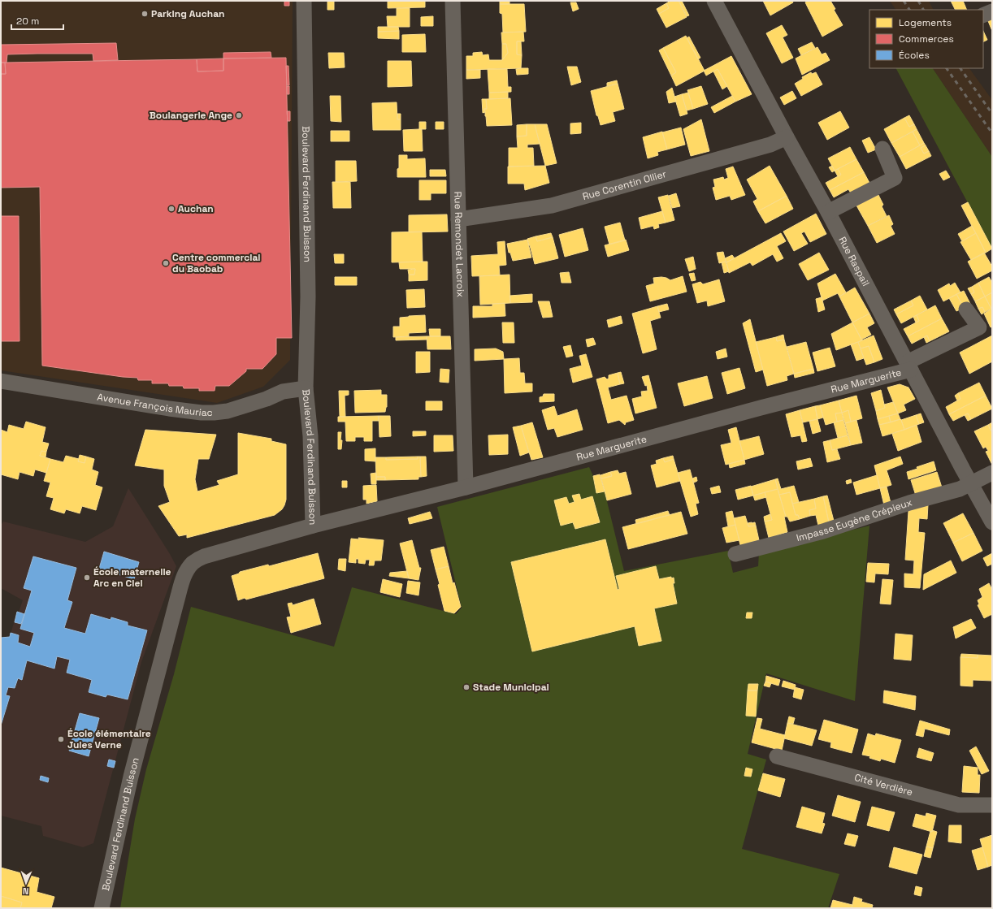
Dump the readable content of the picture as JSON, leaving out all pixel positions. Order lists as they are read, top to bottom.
{
  "streets": {
    "street": [
      "Rue Corentin Ollier",
      "Boulevard Ferdinand Buisson",
      "Rue Remondet Lacroix",
      "Rue Raspail",
      "Rue Marguerite",
      "Avenue François Mauriac",
      "Impasse Eugène Crépieux",
      "Cité Verdière"
    ]
  },
  "crossings": [
    ["Rue Corentin Ollier", "Rue Remondet Lacroix"],
    ["Rue Corentin Ollier", "Rue Raspail"],
    ["Boulevard Ferdinand Buisson", "Rue Marguerite"],
    ["Boulevard Ferdinand Buisson", "Avenue François Mauriac"],
    ["Rue Remondet Lacroix", "Rue Marguerite"],
    ["Rue Raspail", "Rue Marguerite"],
    ["Rue Raspail", "Impasse Eugène Crépieux"]
  ],
  "places": [
    "Parking Auchan",
    "Boulangerie Ange",
    "Auchan",
    "Centre commercial du Baobab",
    "École maternelle Arc en Ciel",
    "Stade Municipal",
    "École élémentaire Jules Verne"
  ],
  "legend": ["Logements", "Commerces", "Écoles"],
  "scale_bar": "20 m",
  "north": "bottom"
}
